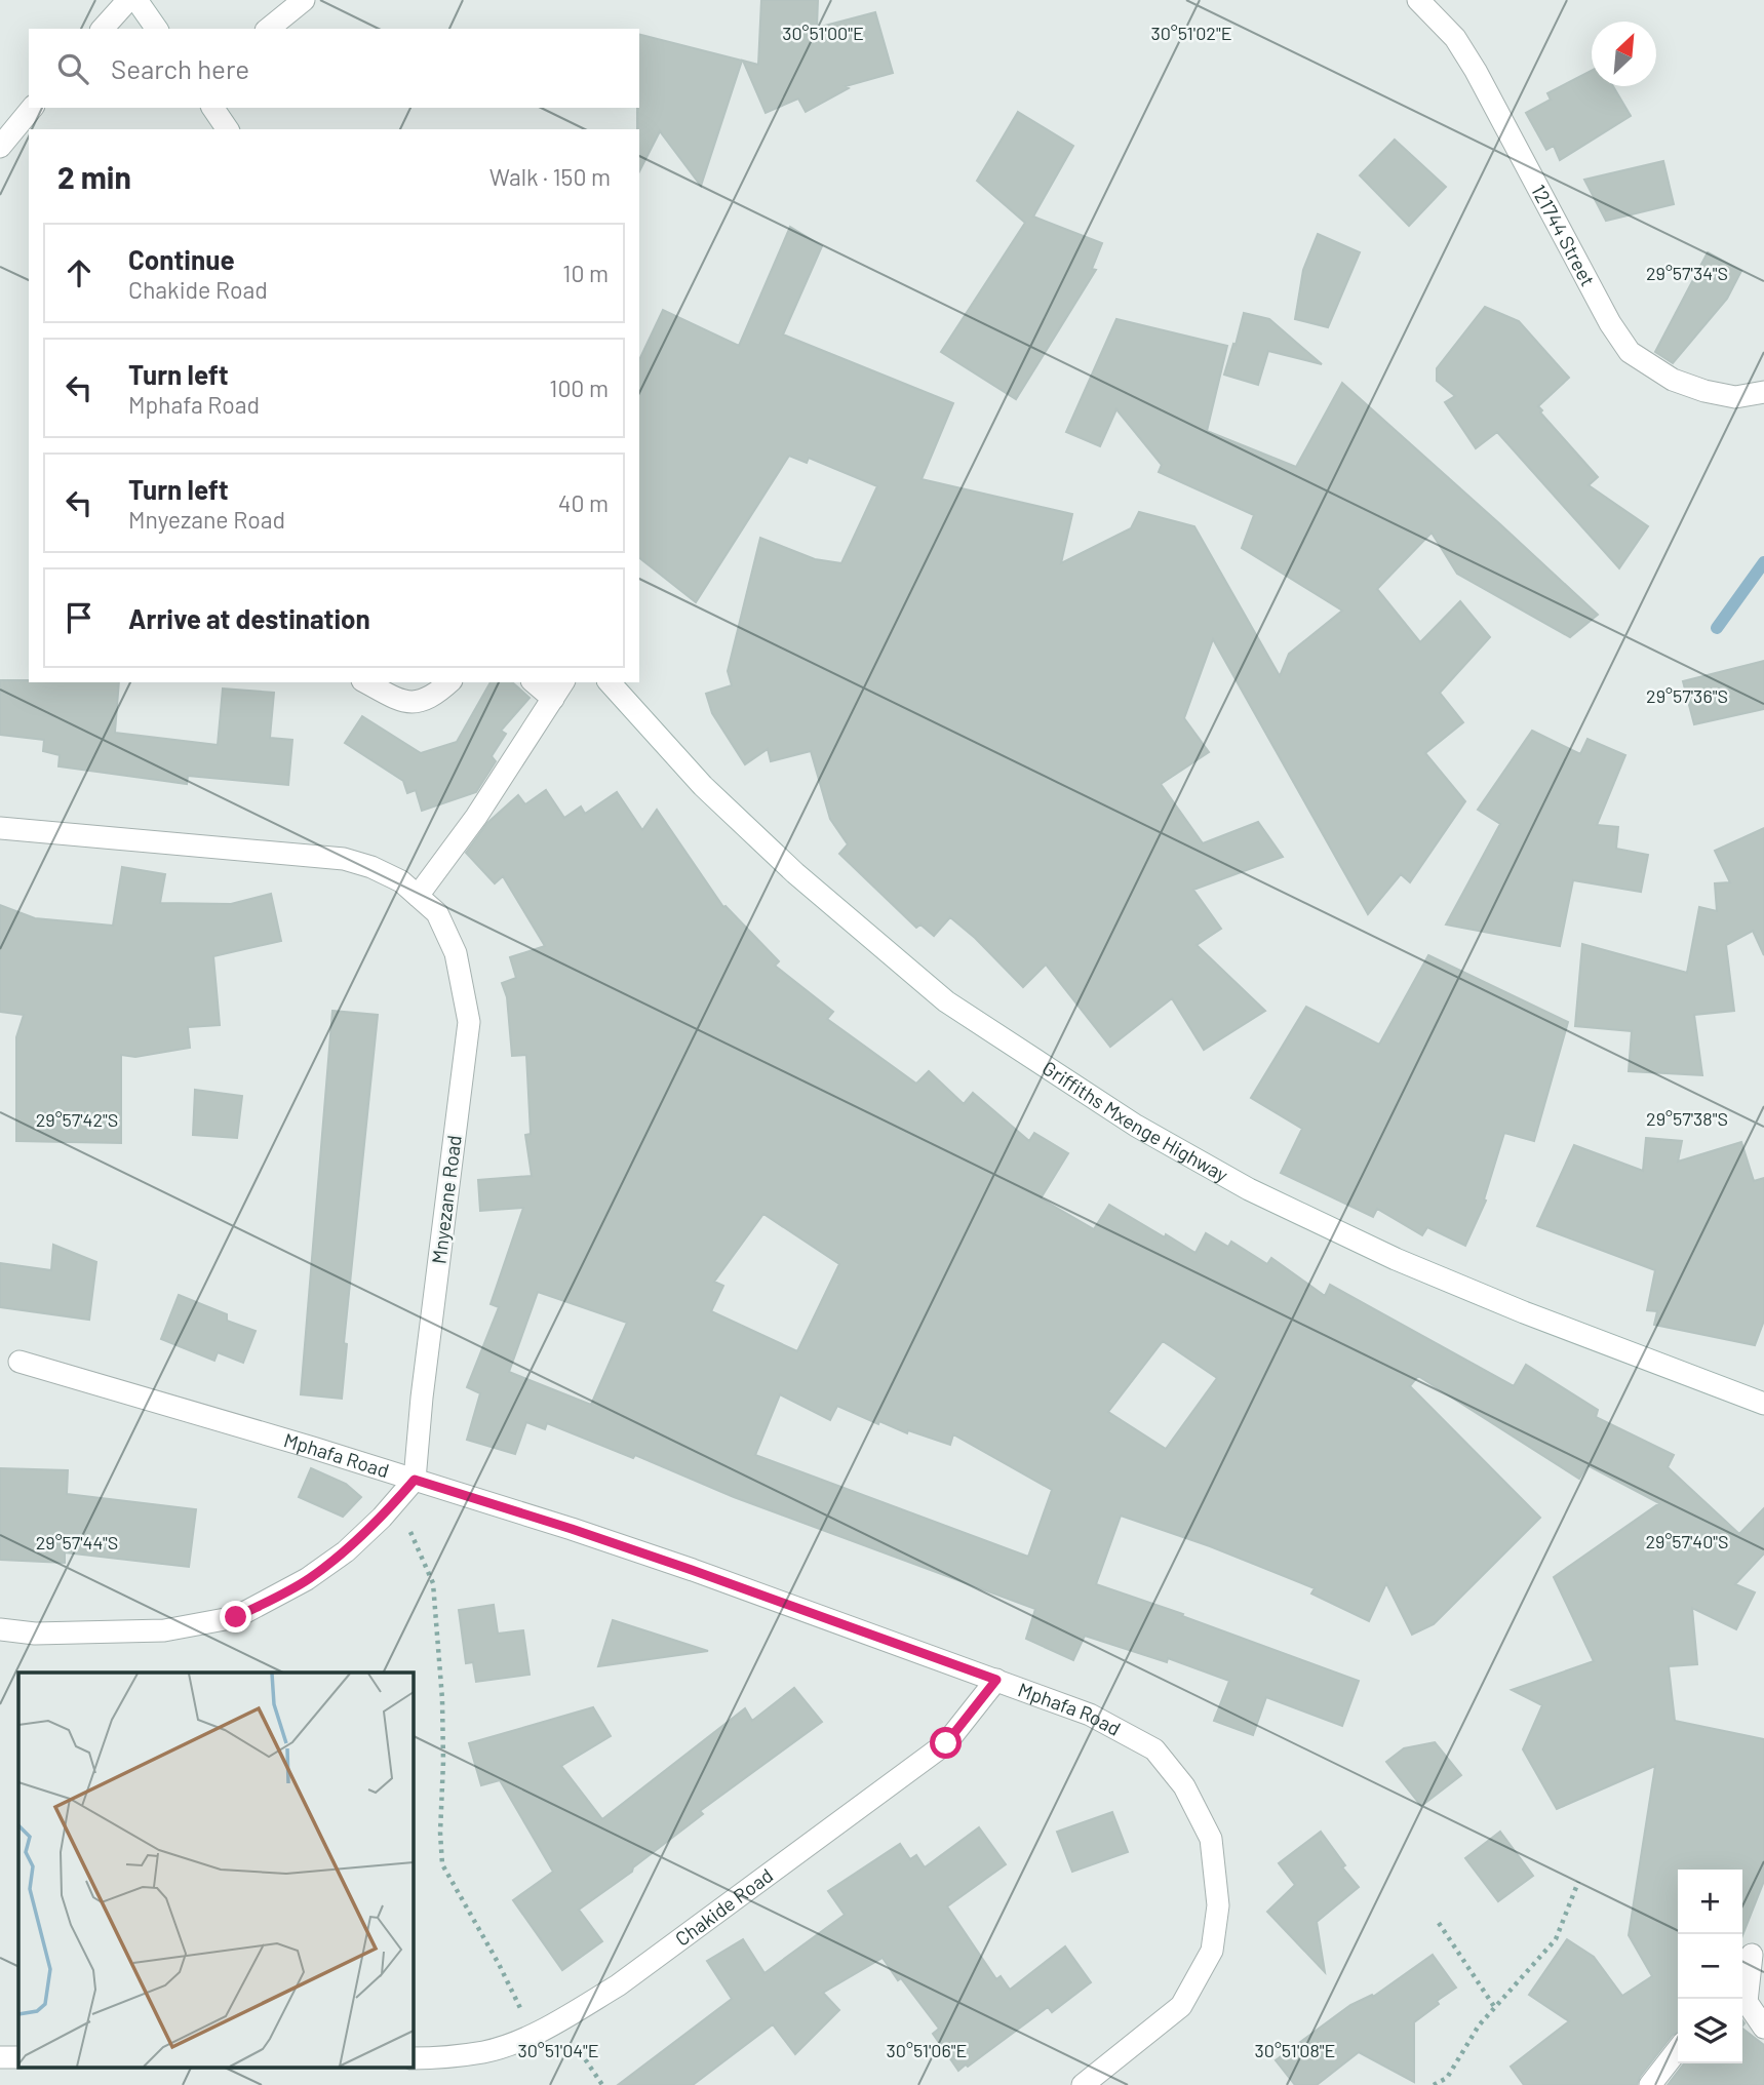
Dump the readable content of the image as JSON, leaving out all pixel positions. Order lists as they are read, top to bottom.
{
  "streets": {
    "street": [
      "121744 Street",
      "Griffiths Mxenge Highway",
      "Mnyezane Road",
      "Mphafa Road",
      "Chakide Road"
    ]
  },
  "crossings": [
    ["Mnyezane Road", "Mphafa Road"],
    ["Mphafa Road", "Chakide Road"]
  ],
  "north": "top right",
  "page": {
    "search": "Search here",
    "heading": ["2 min", "Walk · 150 m"],
    "list": [
      ["Continue", "Chakide Road", "10 m"],
      ["Turn left", "Mphafa Road", "100 m"],
      ["Turn left", "Mnyezane Road", "40 m"],
      "Arrive at destination"
    ],
    "map_buttons": ["+", "−"]
  },
  "coordinates": [
    "30°51'00\"E",
    "30°51'02\"E",
    "29°57'34\"S",
    "29°57'36\"S",
    "29°57'38\"S",
    "29°57'42\"S",
    "29°57'40\"S",
    "29°57'44\"S",
    "30°51'04\"E",
    "30°51'06\"E",
    "30°51'08\"E"
  ]
}
